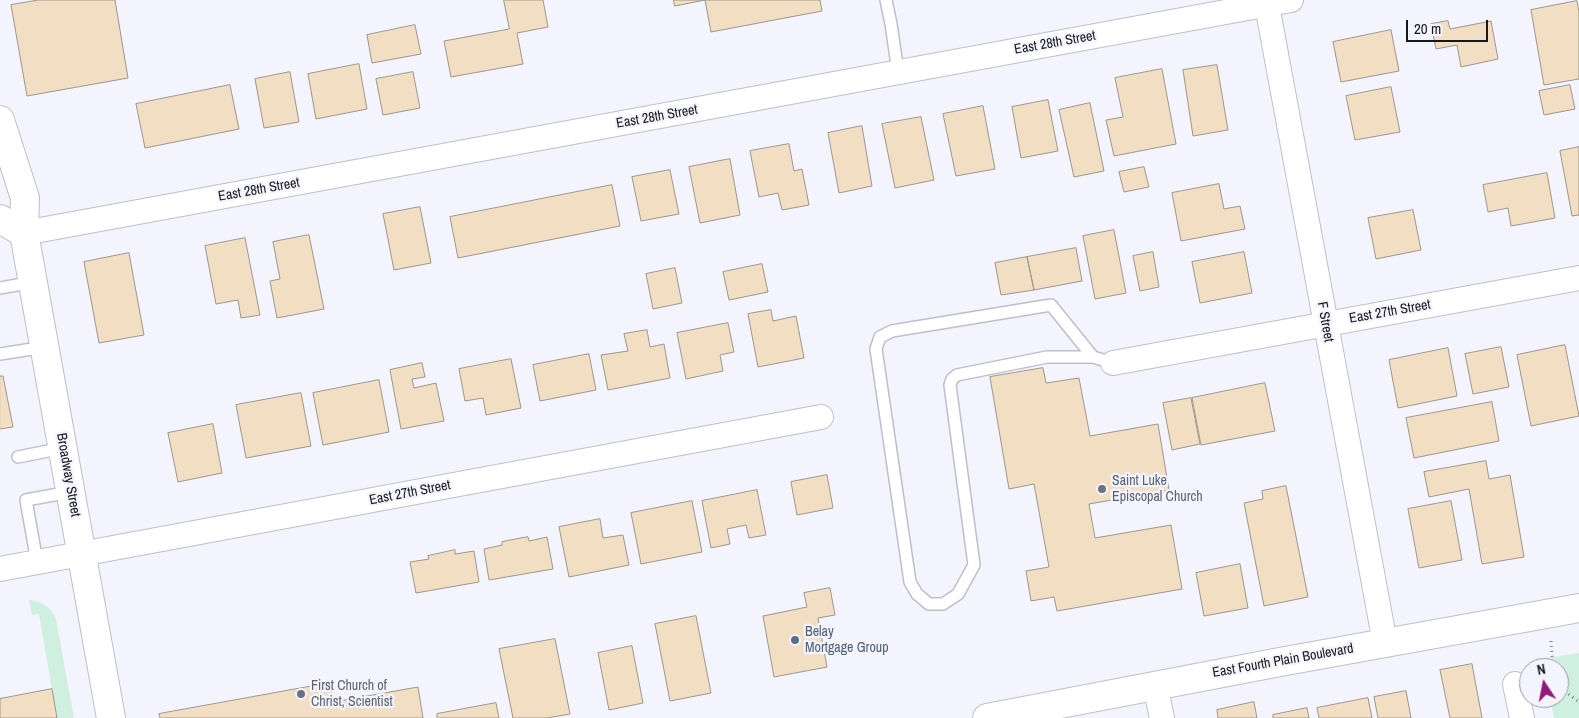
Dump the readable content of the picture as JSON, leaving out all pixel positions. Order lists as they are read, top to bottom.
{
  "streets": {
    "main road": ["Broadway Street", "East Fourth Plain Boulevard"],
    "street": ["East 28th Street", "East 27th Street", "F Street"]
  },
  "crossings": [
    ["East 28th Street", "F Street"],
    ["East 28th Street", "Broadway Street"],
    ["East 27th Street", "F Street"],
    ["East 27th Street", "Broadway Street"],
    ["F Street", "East Fourth Plain Boulevard"]
  ],
  "places": ["Saint Luke Episcopal Church", "Belay Mortgage Group", "First Church of Christ, Scientist"],
  "scale_bar": "20 m",
  "north": "top"
}
